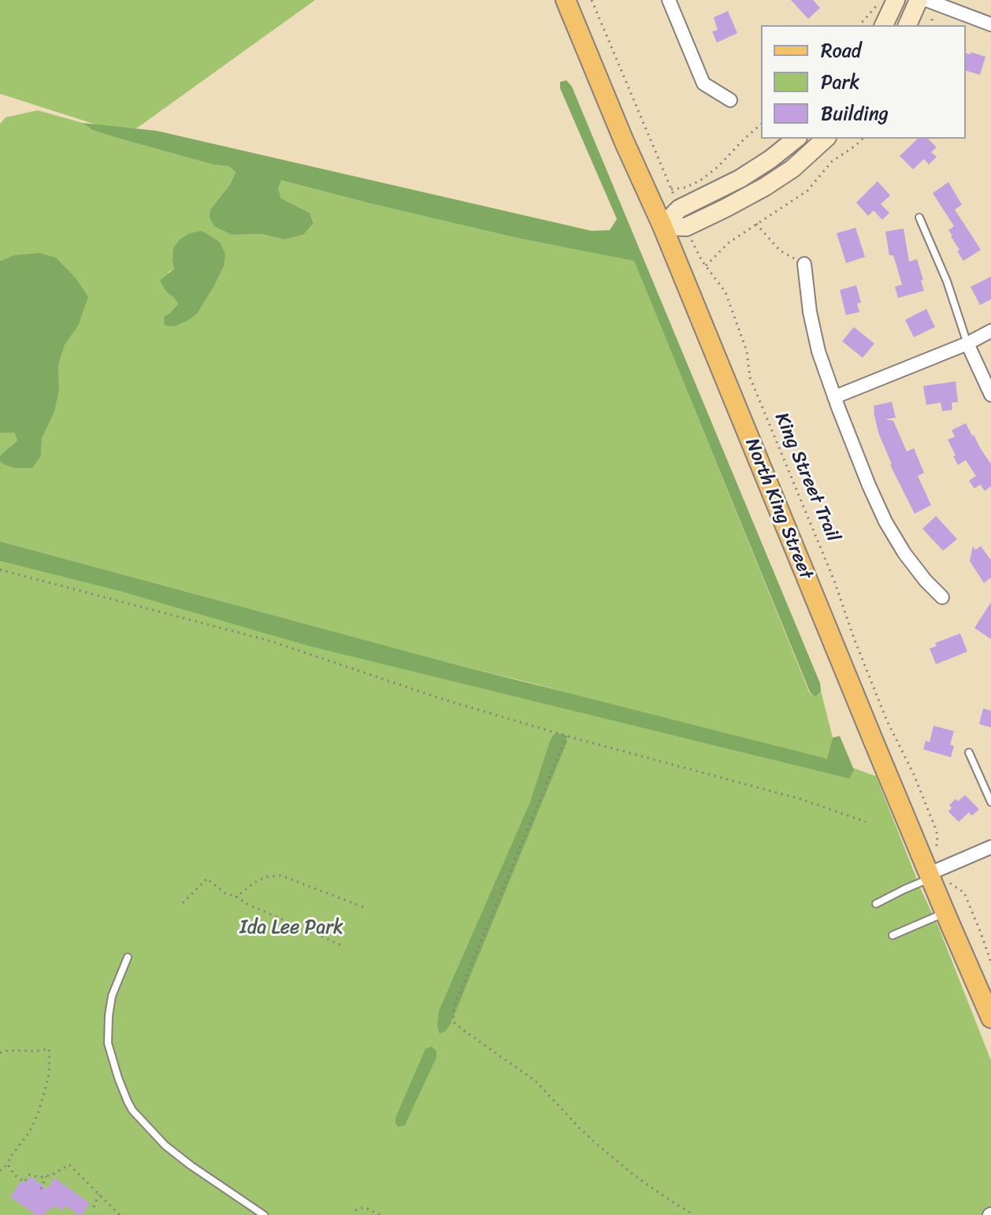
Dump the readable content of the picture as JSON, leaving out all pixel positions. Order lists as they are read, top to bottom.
{
  "streets": {
    "main road": ["North King Street"],
    "path": ["King Street Trail"]
  },
  "crossings": [
    ["King Street Trail", "North King Street"]
  ],
  "parks": ["Ida Lee Park"],
  "legend": ["Road", "Park", "Building"]
}
